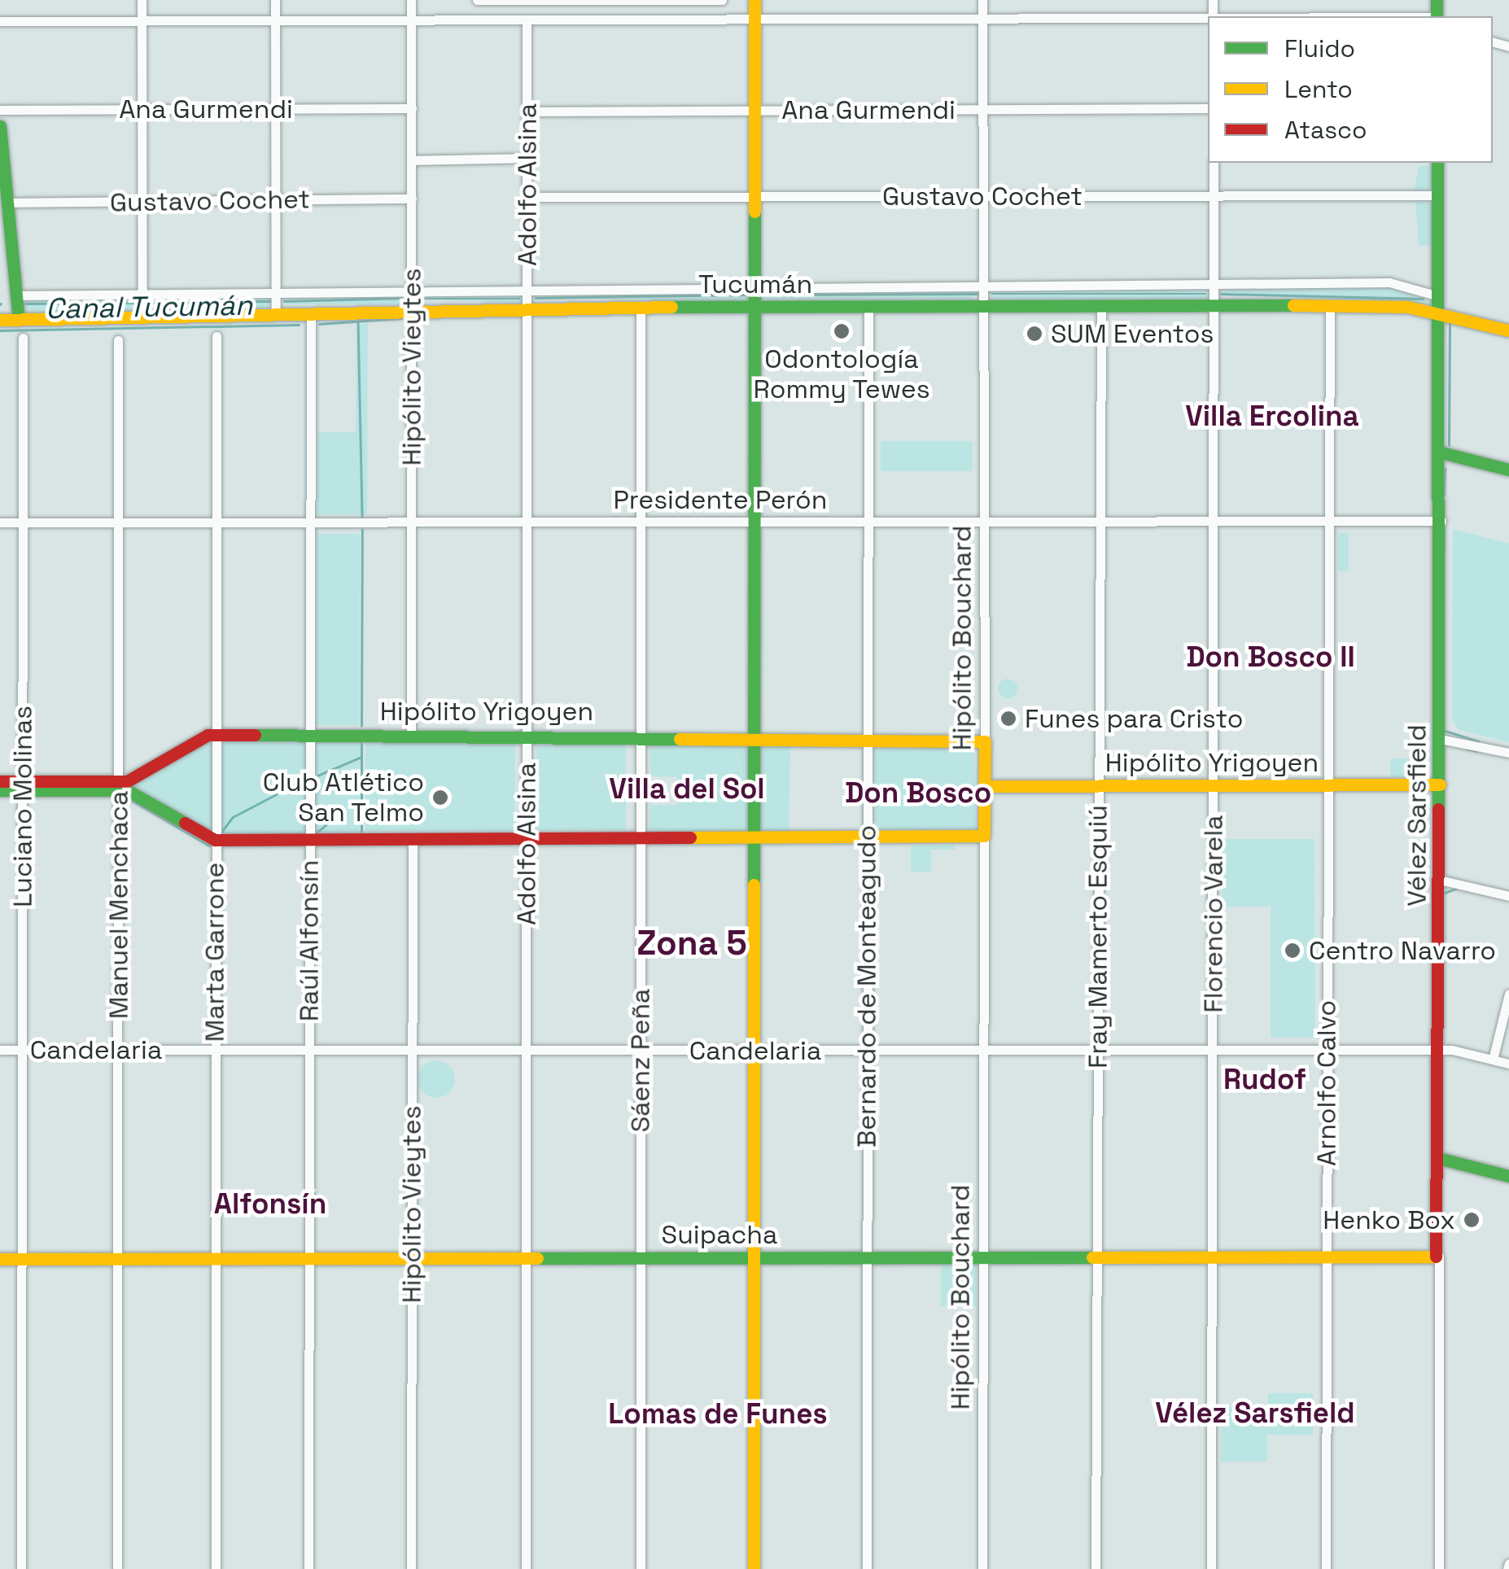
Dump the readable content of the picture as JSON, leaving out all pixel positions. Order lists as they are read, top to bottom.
{
  "streets": {
    "street": [
      "Ana Gurmendi",
      "Adolfo Alsina",
      "Gustavo Cochet",
      "Tucumán",
      "Hipólito Vieytes",
      "Presidente Perón",
      "Hipólito Bouchard",
      "Hipólito Yrigoyen",
      "Luciano Molinas",
      "Vélez Sarsfield",
      "Manuel Menchaca",
      "Florencio Varela",
      "Fray Mamerto Esquiú",
      "Raúl Alfonsín",
      "Marta Garrone",
      "Bernardo de Monteagudo",
      "Candelaria",
      "Sáenz Peña",
      "Arnolfo Calvo",
      "Suipacha"
    ]
  },
  "crossings": [
    ["Ana Gurmendi", "Adolfo Alsina"],
    ["Ana Gurmendi", "Hipólito Vieytes"],
    ["Ana Gurmendi", "Hipólito Bouchard"],
    ["Adolfo Alsina", "Gustavo Cochet"],
    ["Adolfo Alsina", "Tucumán"],
    ["Adolfo Alsina", "Presidente Perón"],
    ["Adolfo Alsina", "Hipólito Yrigoyen"],
    ["Adolfo Alsina", "Candelaria"],
    ["Adolfo Alsina", "Suipacha"],
    ["Gustavo Cochet", "Hipólito Vieytes"],
    ["Gustavo Cochet", "Hipólito Bouchard"],
    ["Gustavo Cochet", "Vélez Sarsfield"],
    ["Gustavo Cochet", "Florencio Varela"],
    ["Tucumán", "Hipólito Vieytes"],
    ["Tucumán", "Hipólito Bouchard"],
    ["Tucumán", "Vélez Sarsfield"],
    ["Tucumán", "Florencio Varela"],
    ["Tucumán", "Fray Mamerto Esquiú"],
    ["Tucumán", "Raúl Alfonsín"],
    ["Tucumán", "Bernardo de Monteagudo"],
    ["Tucumán", "Sáenz Peña"],
    ["Tucumán", "Arnolfo Calvo"],
    ["Hipólito Vieytes", "Presidente Perón"],
    ["Hipólito Vieytes", "Hipólito Yrigoyen"],
    ["Hipólito Vieytes", "Candelaria"],
    ["Hipólito Vieytes", "Suipacha"],
    ["Presidente Perón", "Hipólito Bouchard"],
    ["Presidente Perón", "Luciano Molinas"],
    ["Presidente Perón", "Vélez Sarsfield"],
    ["Presidente Perón", "Manuel Menchaca"],
    ["Presidente Perón", "Florencio Varela"],
    ["Presidente Perón", "Fray Mamerto Esquiú"],
    ["Presidente Perón", "Raúl Alfonsín"],
    ["Presidente Perón", "Marta Garrone"],
    ["Presidente Perón", "Bernardo de Monteagudo"],
    ["Presidente Perón", "Sáenz Peña"],
    ["Presidente Perón", "Arnolfo Calvo"],
    ["Hipólito Bouchard", "Hipólito Yrigoyen"],
    ["Hipólito Bouchard", "Candelaria"],
    ["Hipólito Bouchard", "Suipacha"],
    ["Hipólito Yrigoyen", "Luciano Molinas"],
    ["Hipólito Yrigoyen", "Vélez Sarsfield"],
    ["Hipólito Yrigoyen", "Manuel Menchaca"],
    ["Hipólito Yrigoyen", "Florencio Varela"],
    ["Hipólito Yrigoyen", "Fray Mamerto Esquiú"],
    ["Hipólito Yrigoyen", "Raúl Alfonsín"],
    ["Hipólito Yrigoyen", "Marta Garrone"],
    ["Hipólito Yrigoyen", "Bernardo de Monteagudo"],
    ["Hipólito Yrigoyen", "Sáenz Peña"],
    ["Hipólito Yrigoyen", "Arnolfo Calvo"],
    ["Luciano Molinas", "Candelaria"],
    ["Luciano Molinas", "Suipacha"],
    ["Vélez Sarsfield", "Candelaria"],
    ["Vélez Sarsfield", "Suipacha"],
    ["Manuel Menchaca", "Candelaria"],
    ["Manuel Menchaca", "Suipacha"],
    ["Florencio Varela", "Candelaria"],
    ["Florencio Varela", "Suipacha"],
    ["Fray Mamerto Esquiú", "Candelaria"],
    ["Fray Mamerto Esquiú", "Suipacha"],
    ["Raúl Alfonsín", "Candelaria"],
    ["Raúl Alfonsín", "Suipacha"],
    ["Marta Garrone", "Candelaria"],
    ["Marta Garrone", "Suipacha"],
    ["Bernardo de Monteagudo", "Candelaria"],
    ["Bernardo de Monteagudo", "Suipacha"],
    ["Candelaria", "Sáenz Peña"],
    ["Candelaria", "Arnolfo Calvo"],
    ["Sáenz Peña", "Suipacha"],
    ["Arnolfo Calvo", "Suipacha"]
  ],
  "districts": [
    "Villa Ercolina",
    "Don Bosco II",
    "Villa del Sol",
    "Don Bosco",
    "Zona 5",
    "Rudof",
    "Alfonsín",
    "Vélez Sarsfield",
    "Lomas de Funes"
  ],
  "water": ["Canal Tucumán"],
  "places": [
    "Odontología Rommy Tewes",
    "SUM Eventos",
    "Funes para Cristo",
    "Club Atlético San Telmo",
    "Centro Navarro",
    "Henko Box"
  ],
  "legend": ["Fluido", "Lento", "Atasco"]
}
